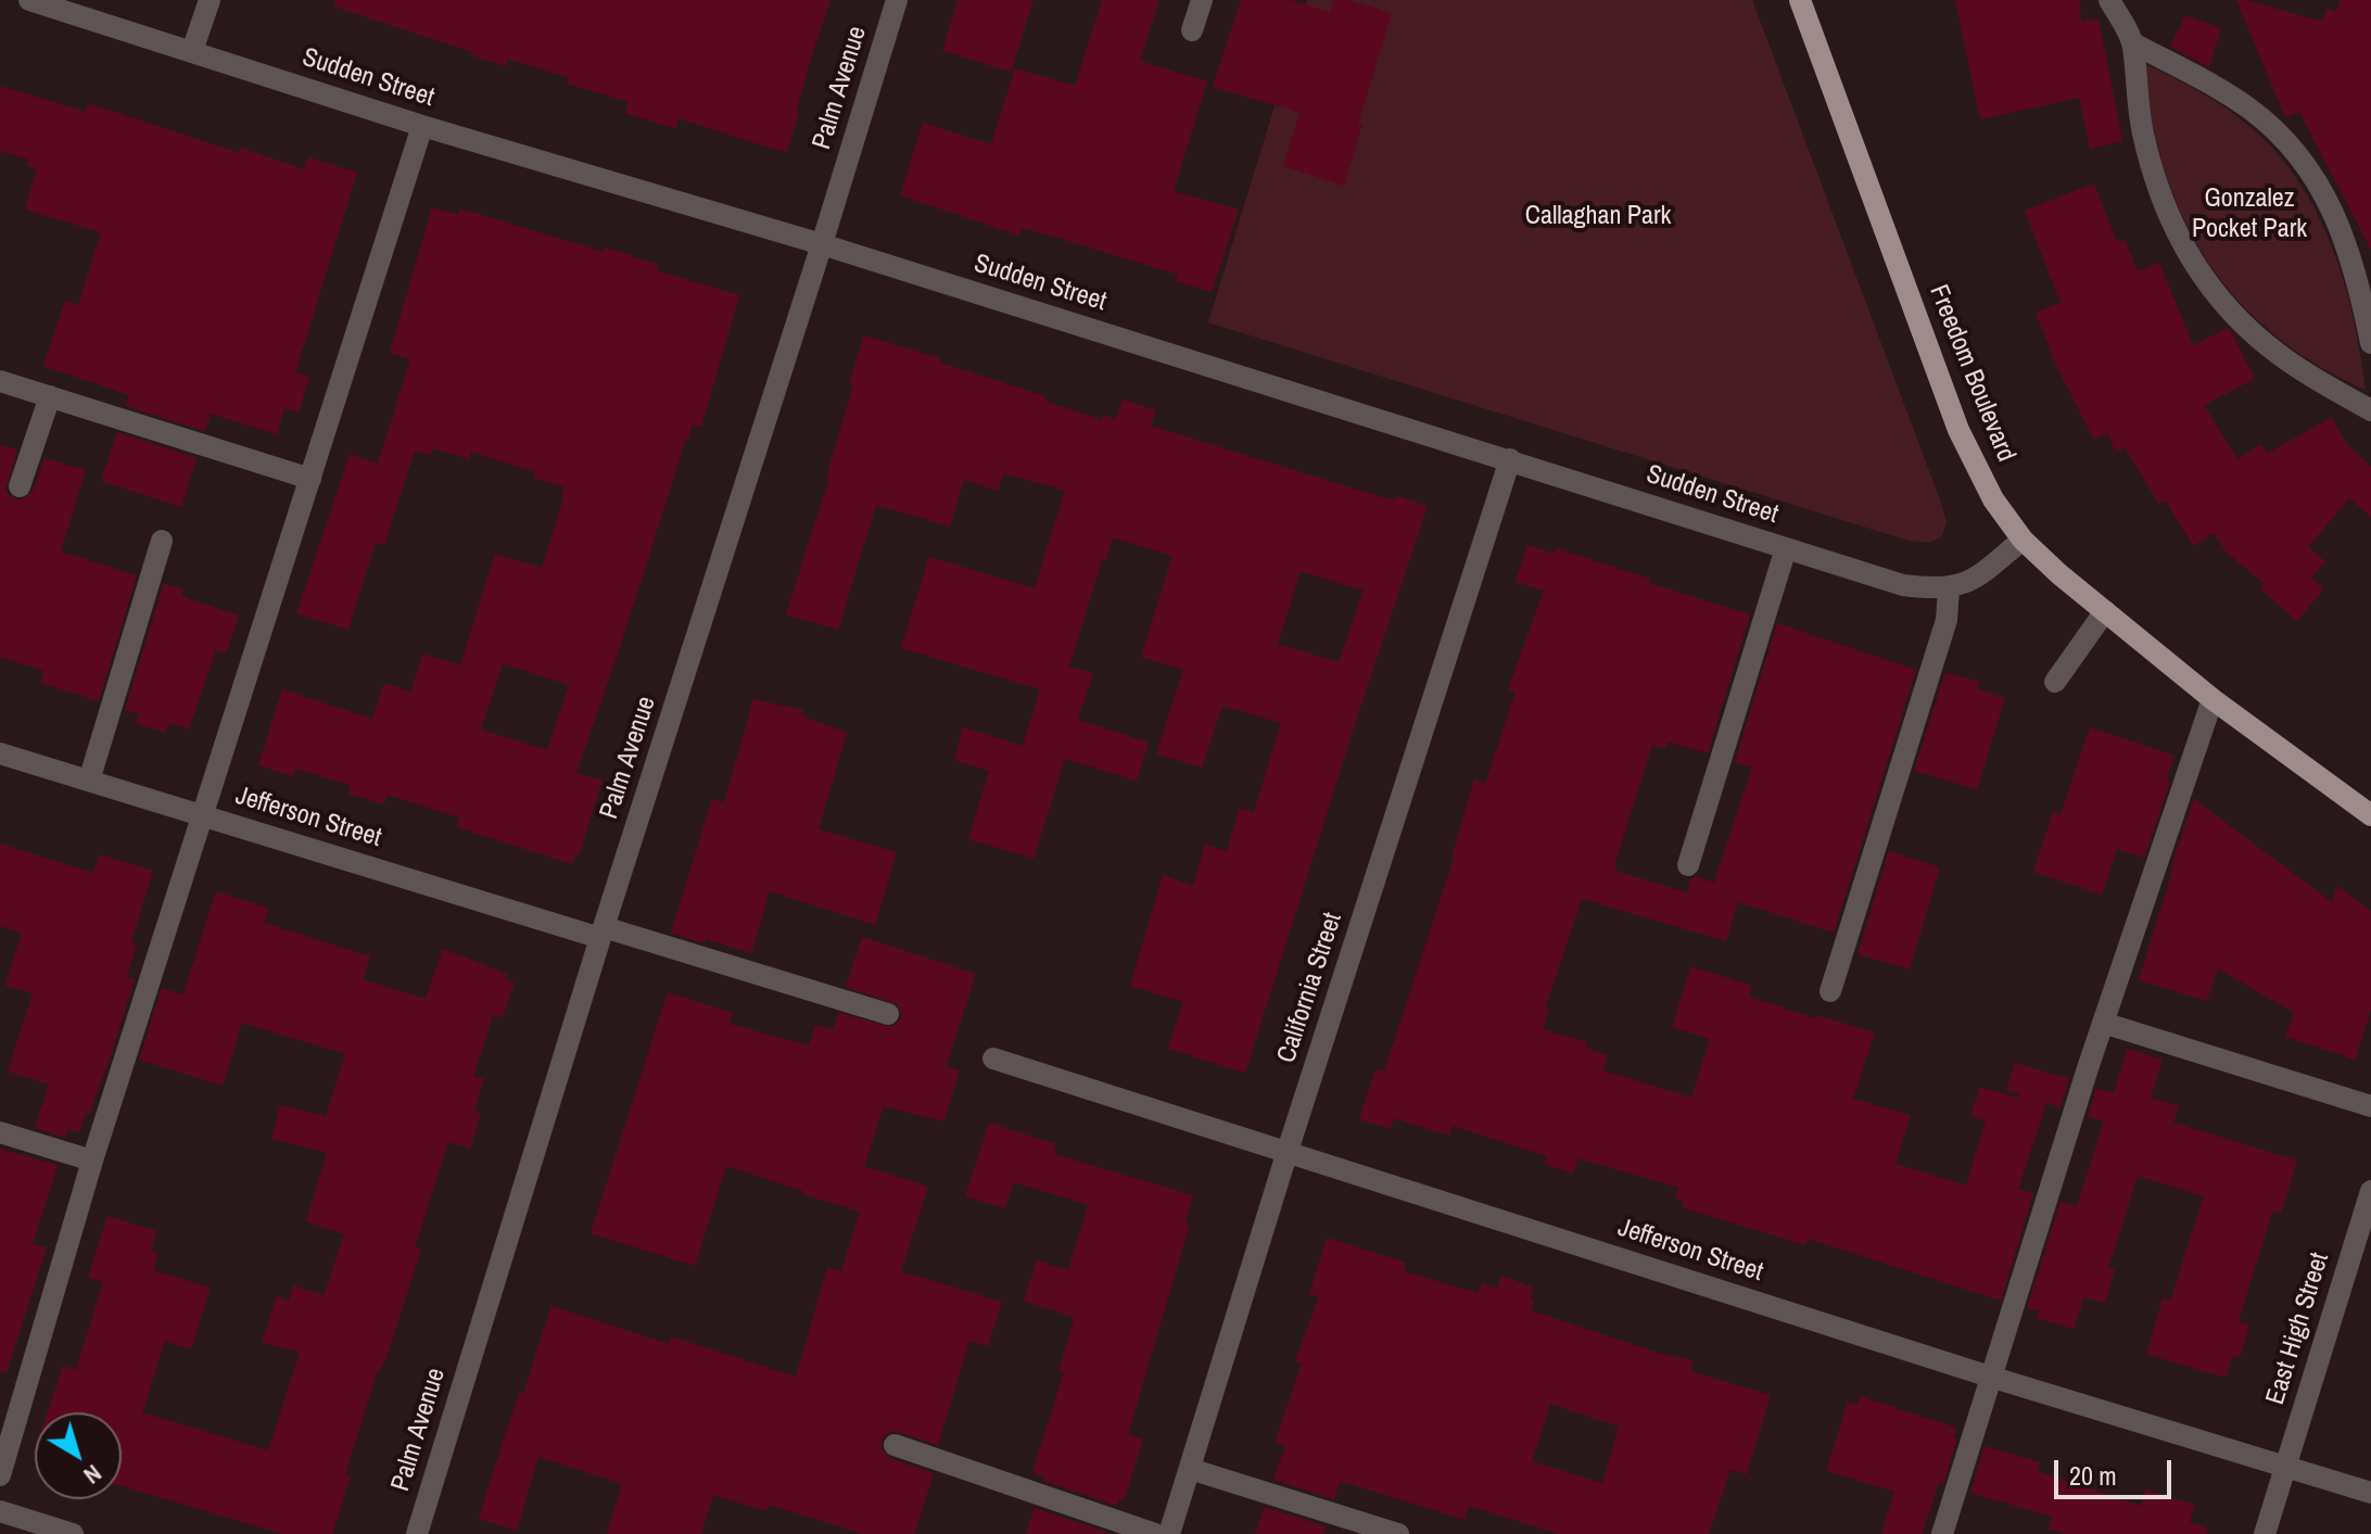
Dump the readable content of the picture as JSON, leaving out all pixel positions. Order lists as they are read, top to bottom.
{
  "streets": {
    "main road": ["Freedom Boulevard"],
    "street": [
      "Sudden Street",
      "Palm Avenue",
      "Jefferson Street",
      "California Street",
      "East High Street"
    ]
  },
  "crossings": [
    ["Sudden Street", "Palm Avenue"],
    ["Sudden Street", "Freedom Boulevard"],
    ["Sudden Street", "California Street"],
    ["Palm Avenue", "Jefferson Street"],
    ["Jefferson Street", "California Street"],
    ["Jefferson Street", "East High Street"]
  ],
  "parks": ["Gonzalez Pocket Park", "Callaghan Park"],
  "scale_bar": "20 m",
  "north": "bottom right"
}
